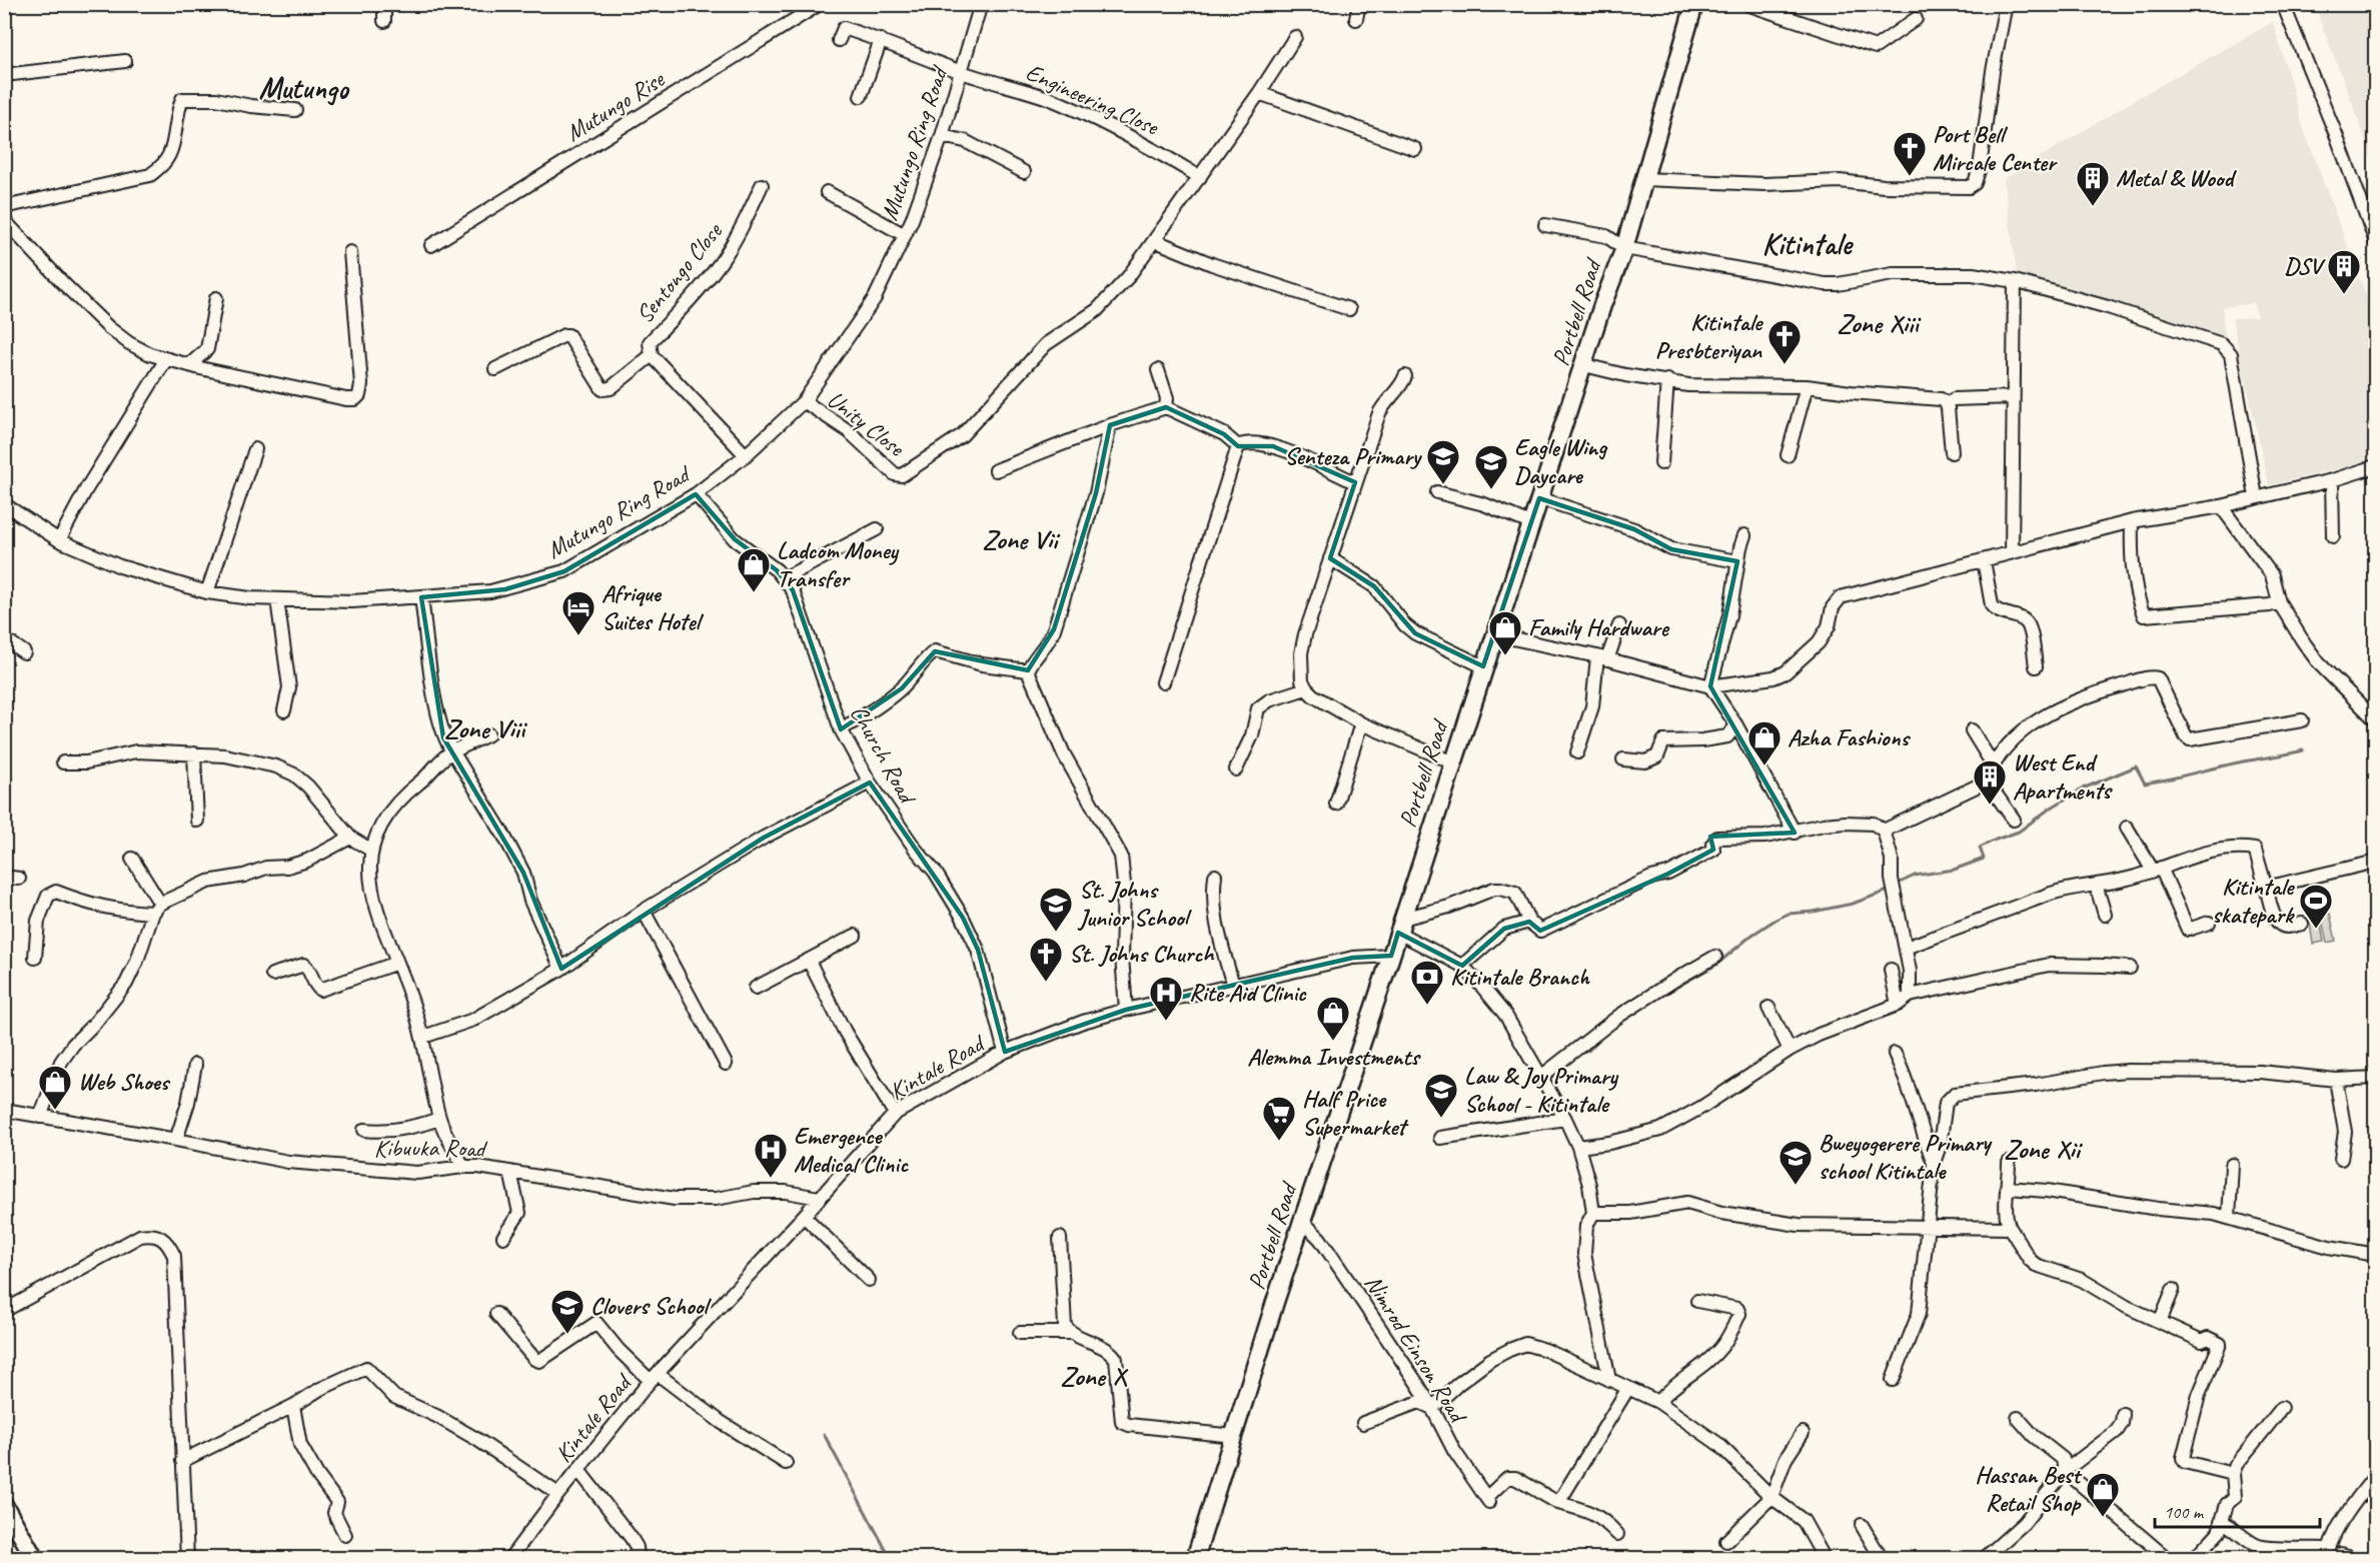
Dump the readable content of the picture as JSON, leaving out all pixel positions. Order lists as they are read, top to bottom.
{
  "streets": {
    "main road": ["Portbell Road"],
    "street": [
      "Engineering Close",
      "Mutungo Rise",
      "Mutungo Ring Road",
      "Sentongo Close",
      "Unity Close",
      "Church Road",
      "Kintale Road",
      "Kibuuka Road",
      "Nimrod Einson Road"
    ]
  },
  "crossings": [
    ["Engineering Close", "Mutungo Ring Road"],
    ["Mutungo Ring Road", "Sentongo Close"],
    ["Mutungo Ring Road", "Unity Close"],
    ["Mutungo Ring Road", "Church Road"],
    ["Portbell Road", "Kintale Road"],
    ["Portbell Road", "Nimrod Einson Road"],
    ["Church Road", "Kintale Road"],
    ["Kintale Road", "Kibuuka Road"]
  ],
  "districts": [
    "Mutungo",
    "Kitintale",
    "Zone Xiii",
    "Zone Vii",
    "Zone Viii",
    "Zone Xii",
    "Zone X"
  ],
  "places": {
    "church": ["Port Bell Mircale Center", "Kitintale Presbteriyan", "St. Johns Church"],
    "building": ["Metal & Wood", "DSV", "West End Apartments"],
    "school or university": [
      "Senteza Primary",
      "Eagle Wing Daycare",
      "St. Johns Junior School",
      "Law & Joy Primary School - Kitintale",
      "Bweyogerere Primary school Kitintale",
      "Clovers School"
    ],
    "shop": [
      "Ladcom Money Transfer",
      "Family Hardware",
      "Azha Fashions",
      "Alemma Investments",
      "Web Shoes",
      "Hassan Best Retail Shop"
    ],
    "hotel": ["Afrique Suites Hotel"],
    "sports": ["Kitintale skatepark"],
    "bank": ["Kitintale Branch"],
    "hospital": ["Rite Aid Clinic", "Emergence Medical Clinic"],
    "supermarket": ["Half Price Supermarket"]
  },
  "scale_bar": "100 m"
}
